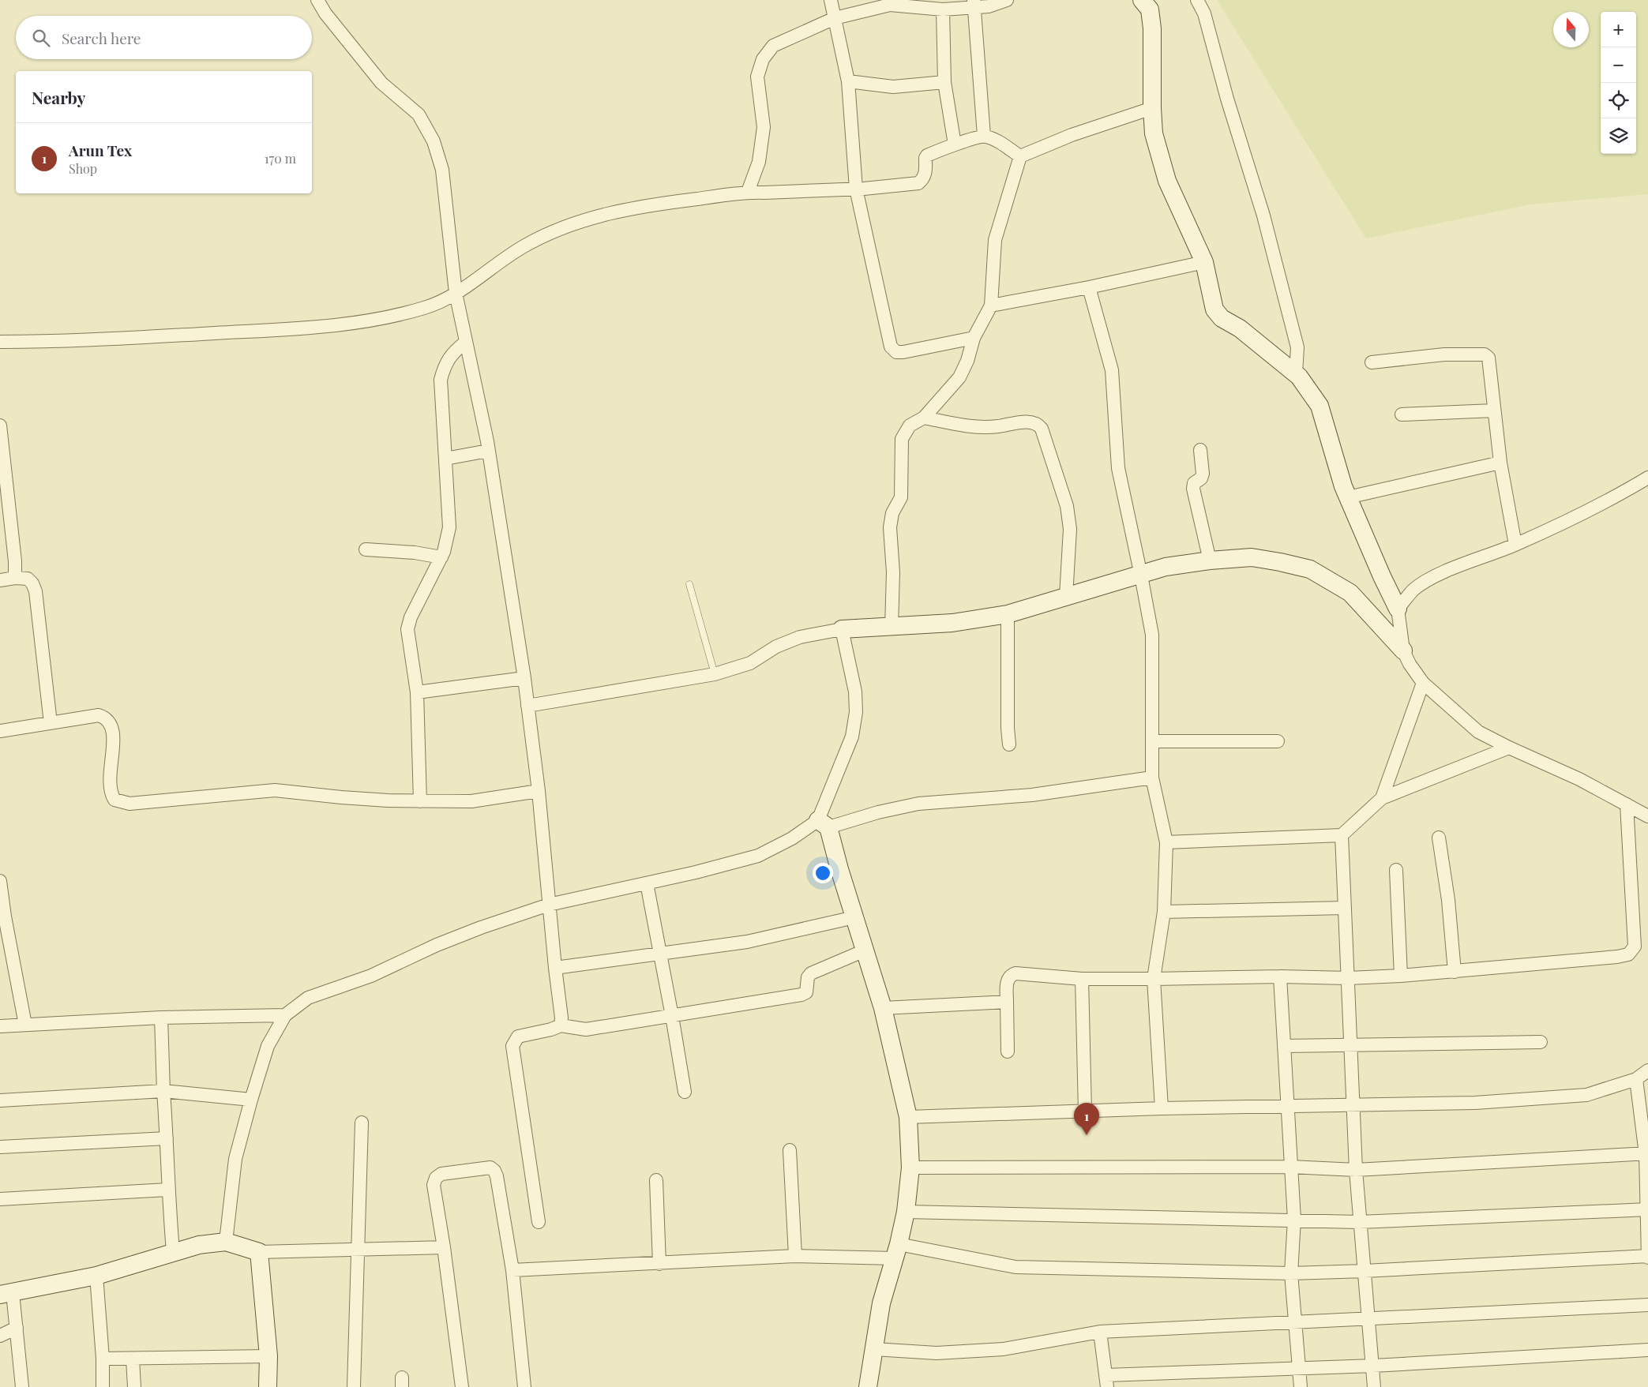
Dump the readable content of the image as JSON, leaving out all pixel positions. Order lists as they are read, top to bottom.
{
  "north": "top",
  "page": {
    "map_buttons": ["+", "−"],
    "search": "Search here",
    "heading": "Nearby",
    "list": [
      {
        "mark": "1",
        "name": "Arun Tex",
        "note": "Shop",
        "value": "170 m"
      }
    ],
    "pins": "1"
  }
}
